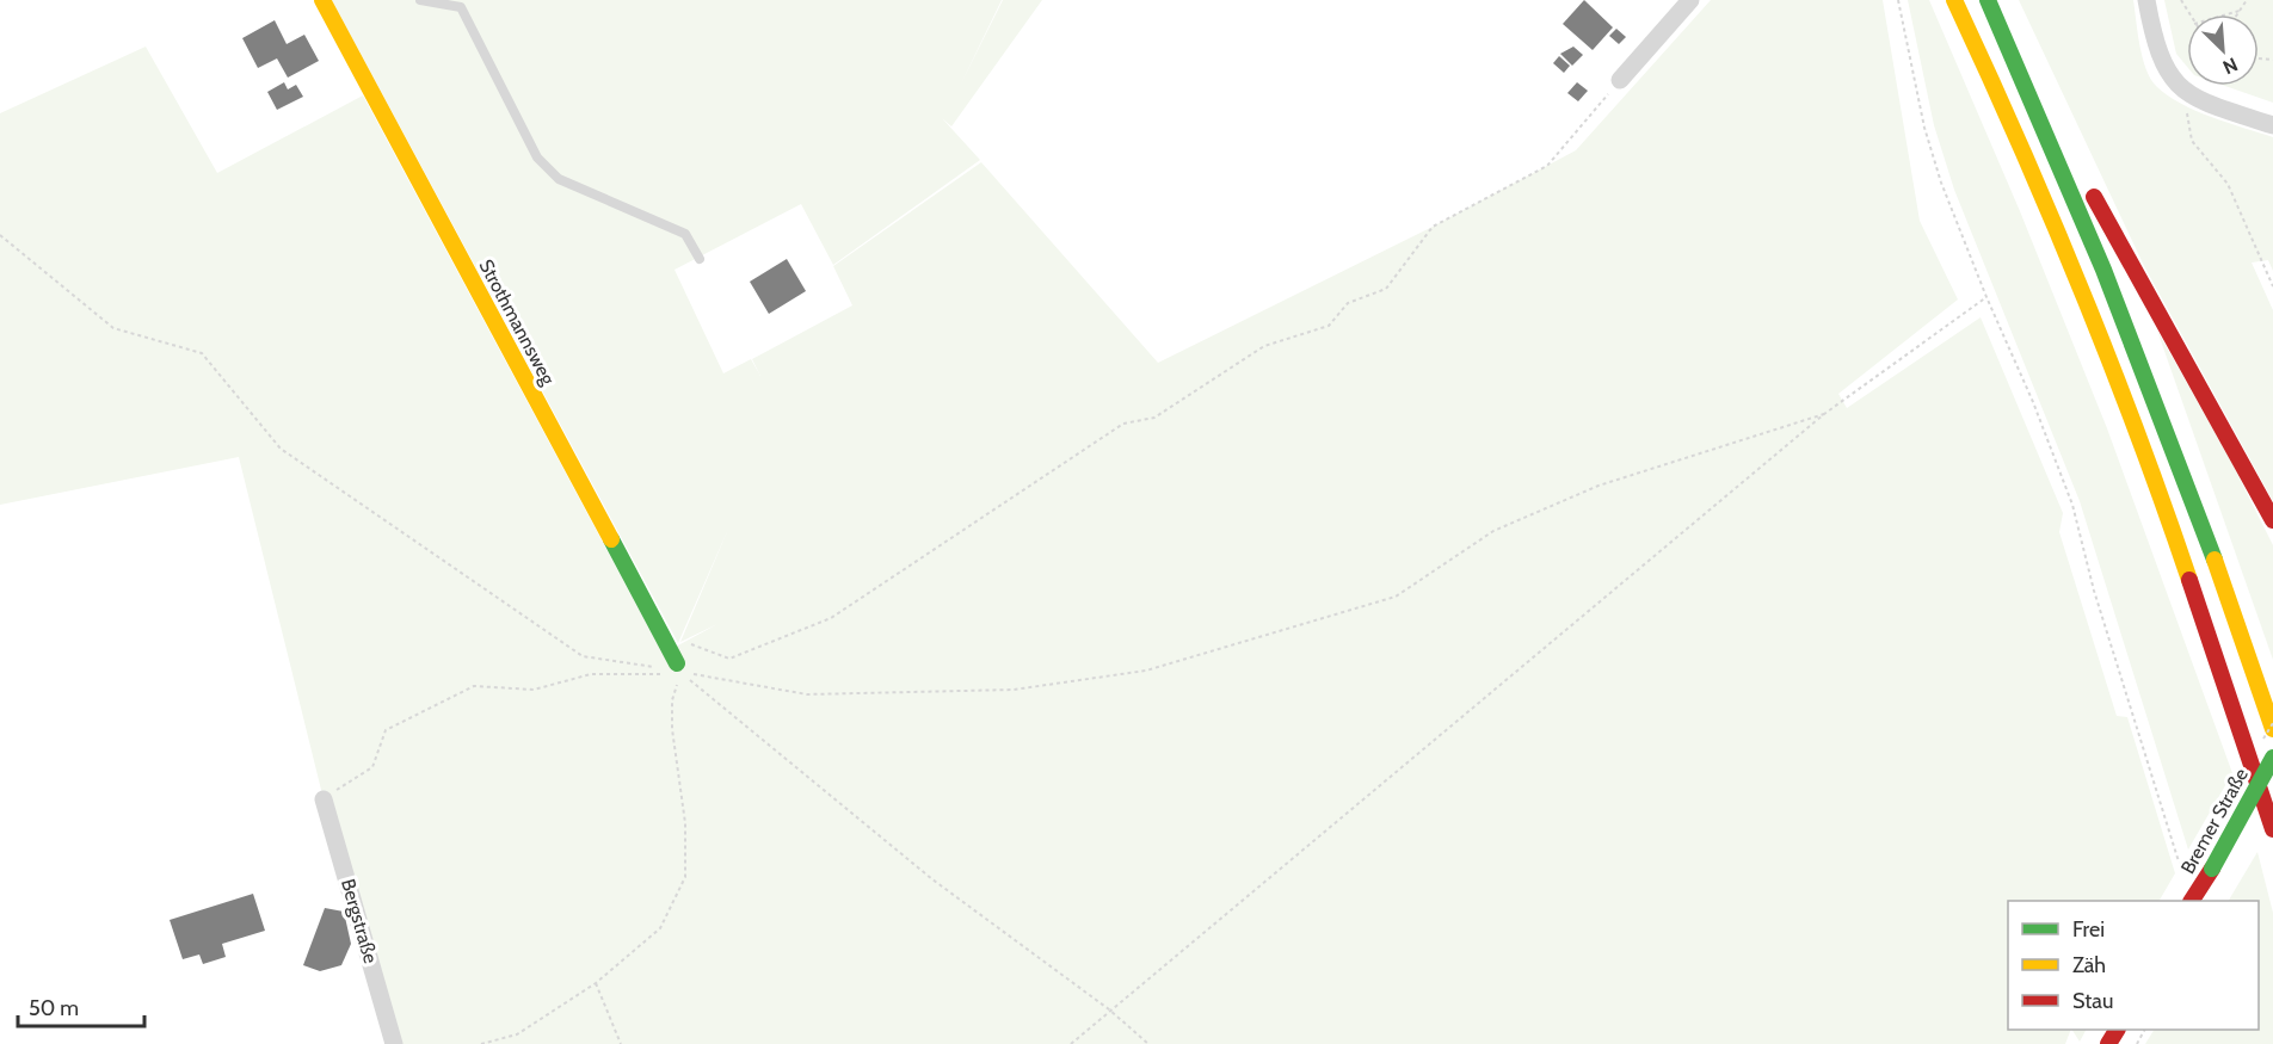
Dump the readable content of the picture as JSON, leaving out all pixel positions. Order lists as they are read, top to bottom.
{
  "streets": {
    "main road": ["Strothmannsweg", "Bremer Straße"],
    "street": ["Bergstraße"]
  },
  "legend": ["Frei", "Zäh", "Stau"],
  "scale_bar": "50 m",
  "north": "bottom right"
}
